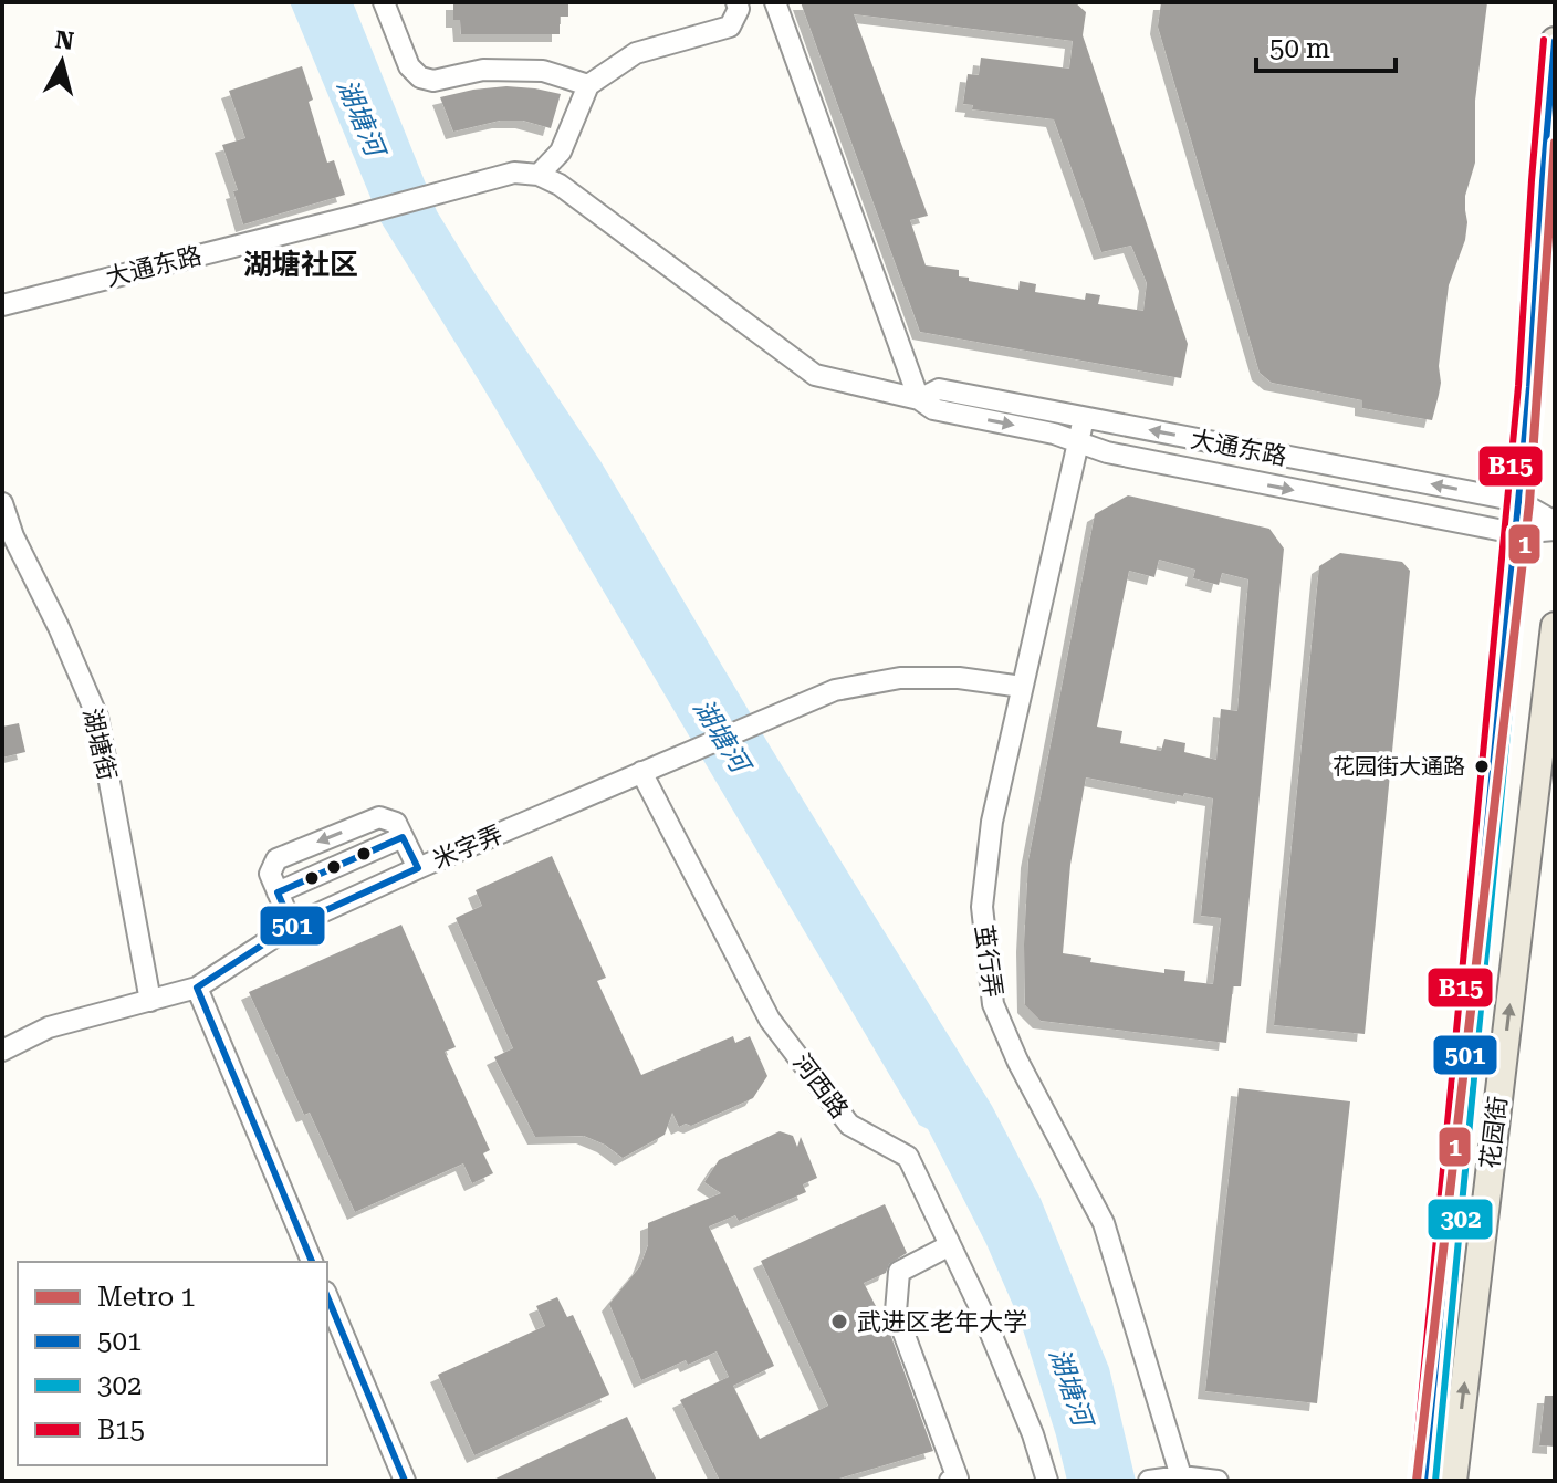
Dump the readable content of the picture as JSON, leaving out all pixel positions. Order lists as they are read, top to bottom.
{
  "streets": {
    "main road": ["花园街"],
    "street": [
      "大通东路",
      "湖塘街",
      "米字弄",
      "茧行弄",
      "河西路"
    ]
  },
  "crossings": [
    ["大通东路", "茧行弄"],
    ["大通东路", "花园街"],
    ["湖塘街", "米字弄"],
    ["米字弄", "茧行弄"],
    ["米字弄", "河西路"]
  ],
  "districts": ["湖塘社区"],
  "water": ["湖塘河"],
  "places": ["花园街大通路", "武进区老年大学"],
  "lines": [
    "transit line B15",
    "transit line 501",
    "metro line 1",
    "transit line 302"
  ],
  "legend": [
    "Metro 1",
    "501",
    "302",
    "B15"
  ],
  "scale_bar": "50 m",
  "north": "top"
}
